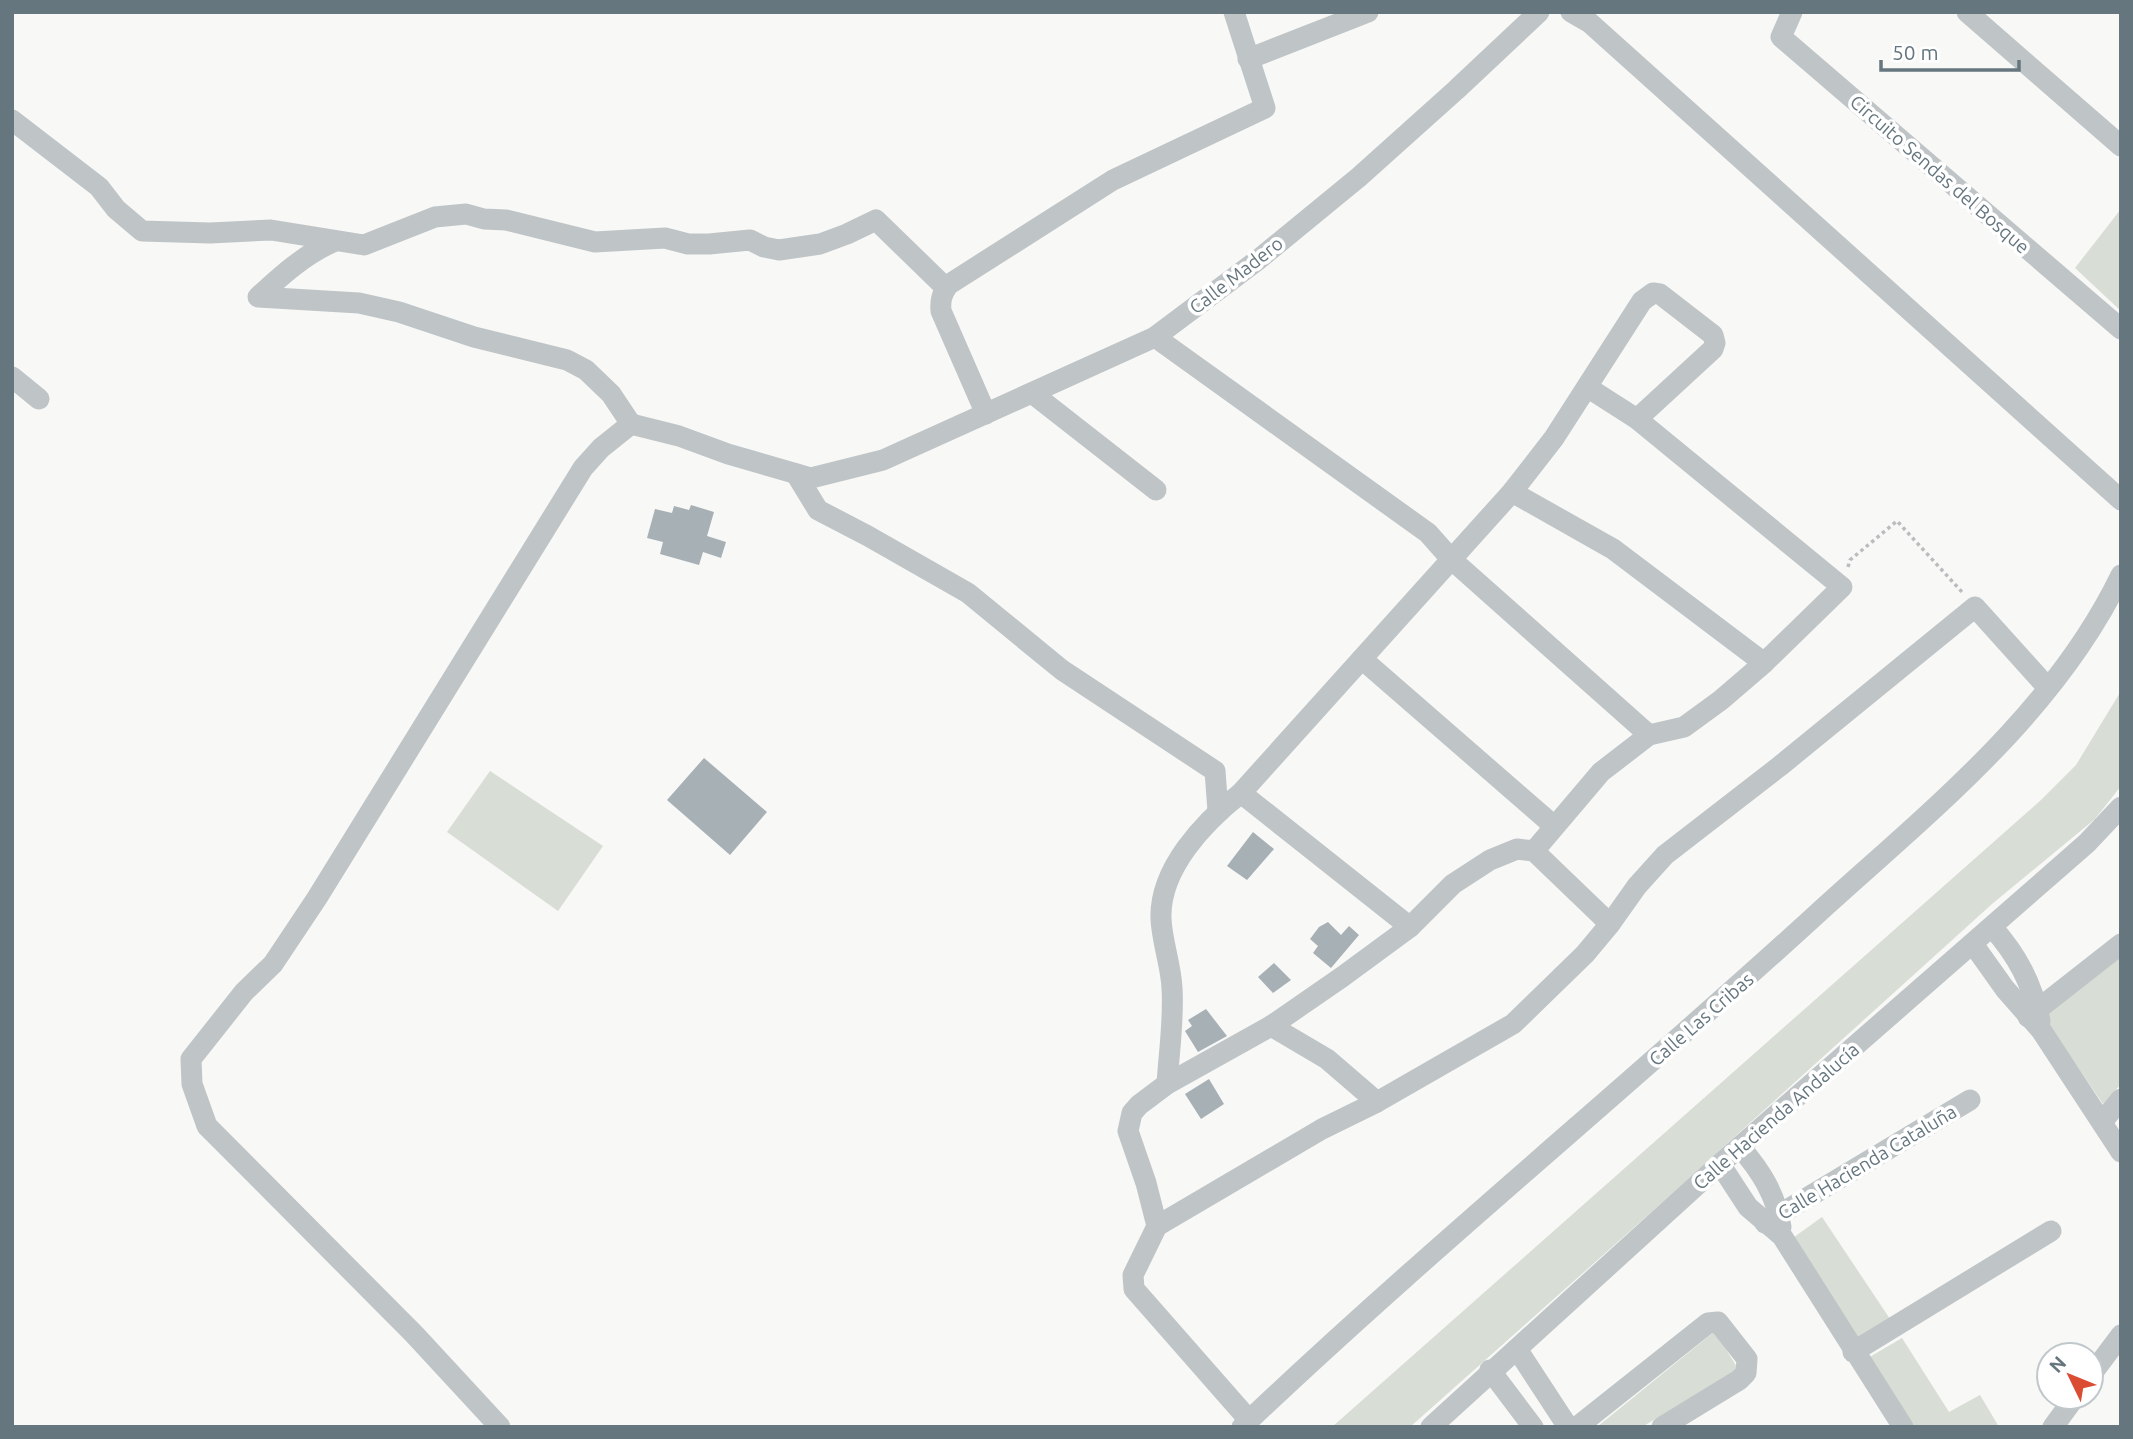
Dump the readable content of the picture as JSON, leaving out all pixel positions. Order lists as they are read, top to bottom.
{
  "streets": {
    "street": [
      "Circuito Sendas del Bosque",
      "Calle Madero",
      "Calle Las Cribas",
      "Calle Hacienda Andalucía",
      "Calle Hacienda Cataluña"
    ]
  },
  "scale_bar": "50 m",
  "north": "top left"
}
